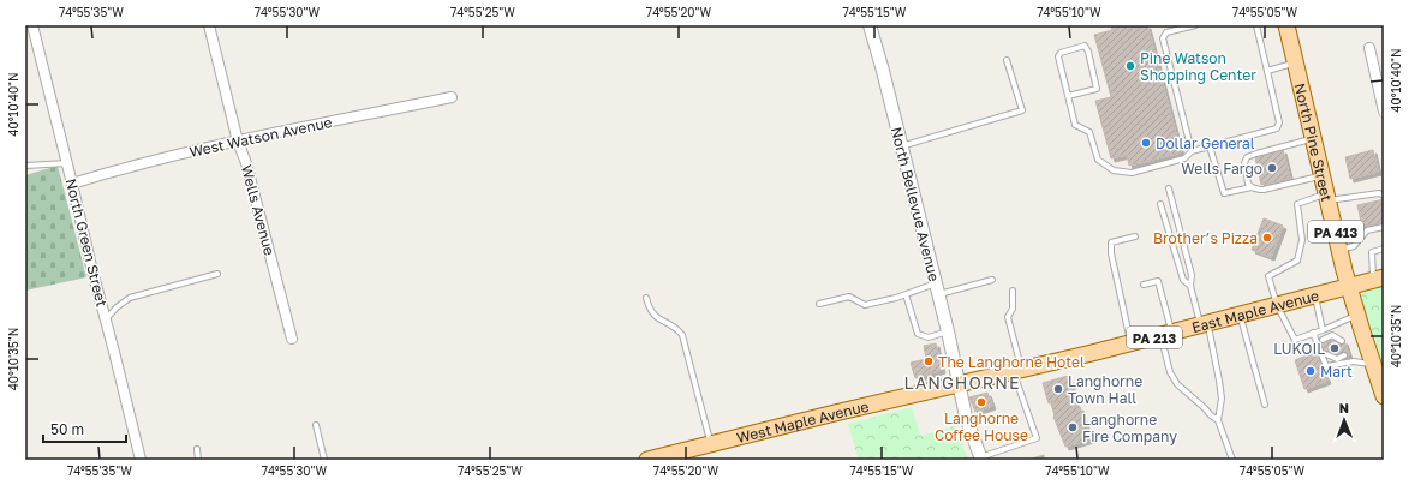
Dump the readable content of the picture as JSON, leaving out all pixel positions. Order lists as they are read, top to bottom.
{
  "streets": {
    "main road": [
      "North Pine Street",
      "PA 413",
      "East Maple Avenue",
      "PA 213",
      "West Maple Avenue"
    ],
    "street": [
      "West Watson Avenue",
      "North Bellevue Avenue",
      "Wells Avenue",
      "North Green Street"
    ]
  },
  "crossings": [
    ["West Watson Avenue", "Wells Avenue"],
    ["West Watson Avenue", "North Green Street"],
    ["North Pine Street", "PA 413"],
    ["North Pine Street", "East Maple Avenue"],
    ["North Bellevue Avenue", "East Maple Avenue"],
    ["North Bellevue Avenue", "West Maple Avenue"],
    ["PA 413", "East Maple Avenue"],
    ["East Maple Avenue", "West Maple Avenue"]
  ],
  "districts": ["LANGHORNE"],
  "places": [
    "Pine Watson Shopping Center",
    "Dollar General",
    "Wells Fargo",
    "Brother’s Pizza",
    "LUKOIL",
    "The Langhorne Hotel",
    "Mart",
    "Langhorne Town Hall",
    "Langhorne Coffee House",
    "Langhorne Fire Company"
  ],
  "scale_bar": "50 m",
  "north": "top",
  "coordinates": [
    "74°55'35\"W",
    "74°55'30\"W",
    "74°55'25\"W",
    "74°55'20\"W",
    "74°55'15\"W",
    "74°55'10\"W",
    "74°55'05\"W",
    "40°10'40\"N",
    "40°10'35\"N"
  ]
}
